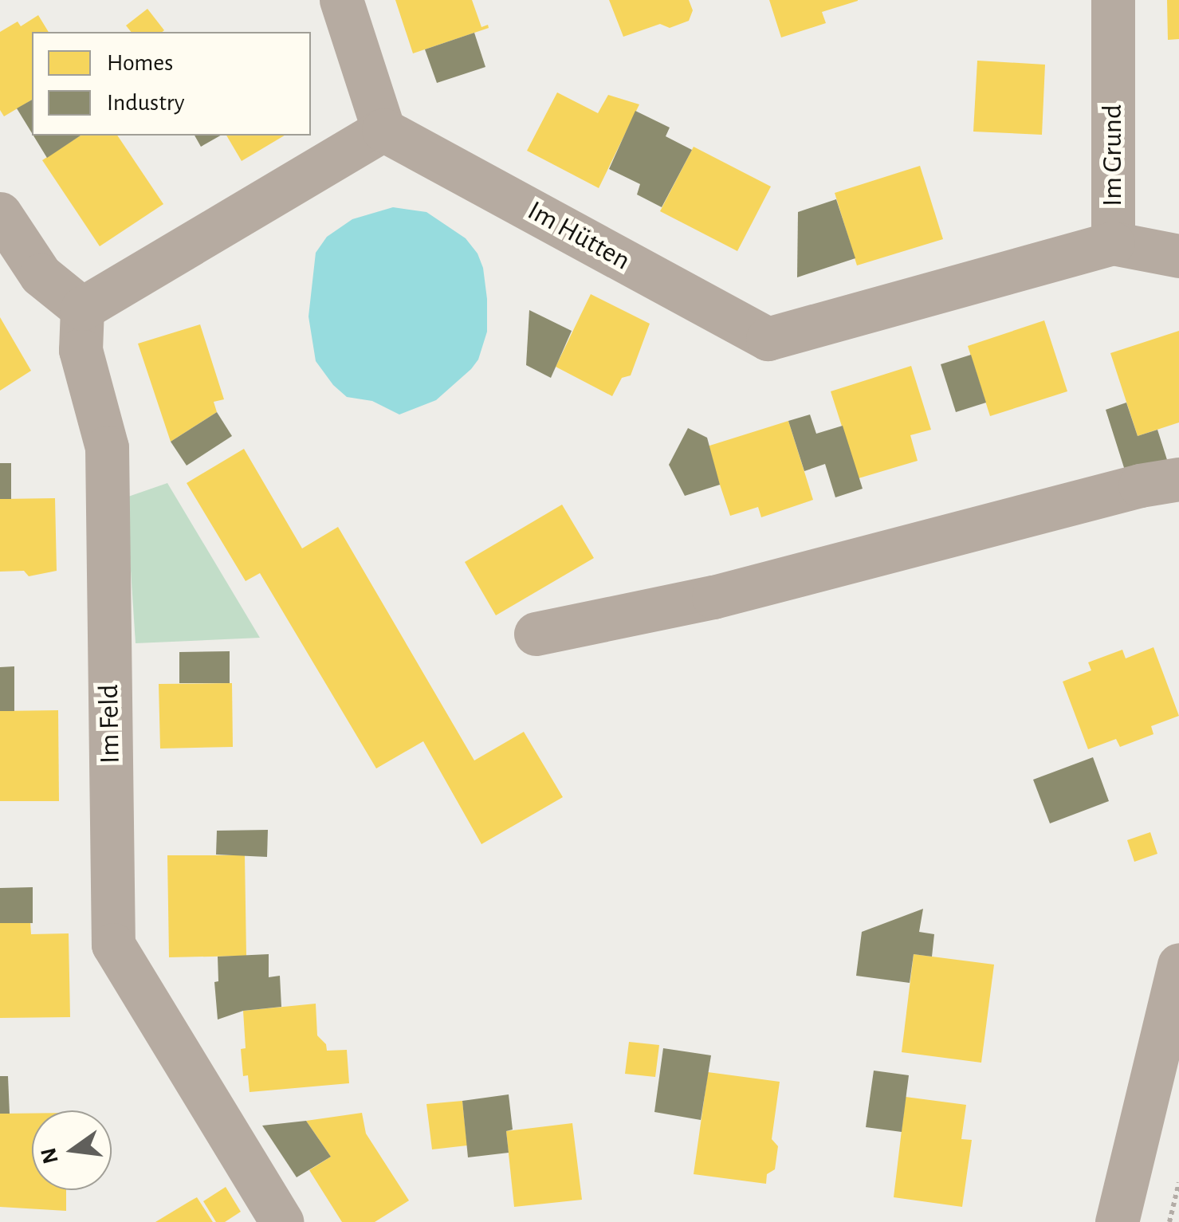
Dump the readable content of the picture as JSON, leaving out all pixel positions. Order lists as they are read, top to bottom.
{
  "streets": {
    "street": ["Im Grund", "Im Hütten", "Im Feld"]
  },
  "crossings": [
    ["Im Grund", "Im Hütten"]
  ],
  "legend": ["Homes", "Industry"],
  "north": "left"
}
